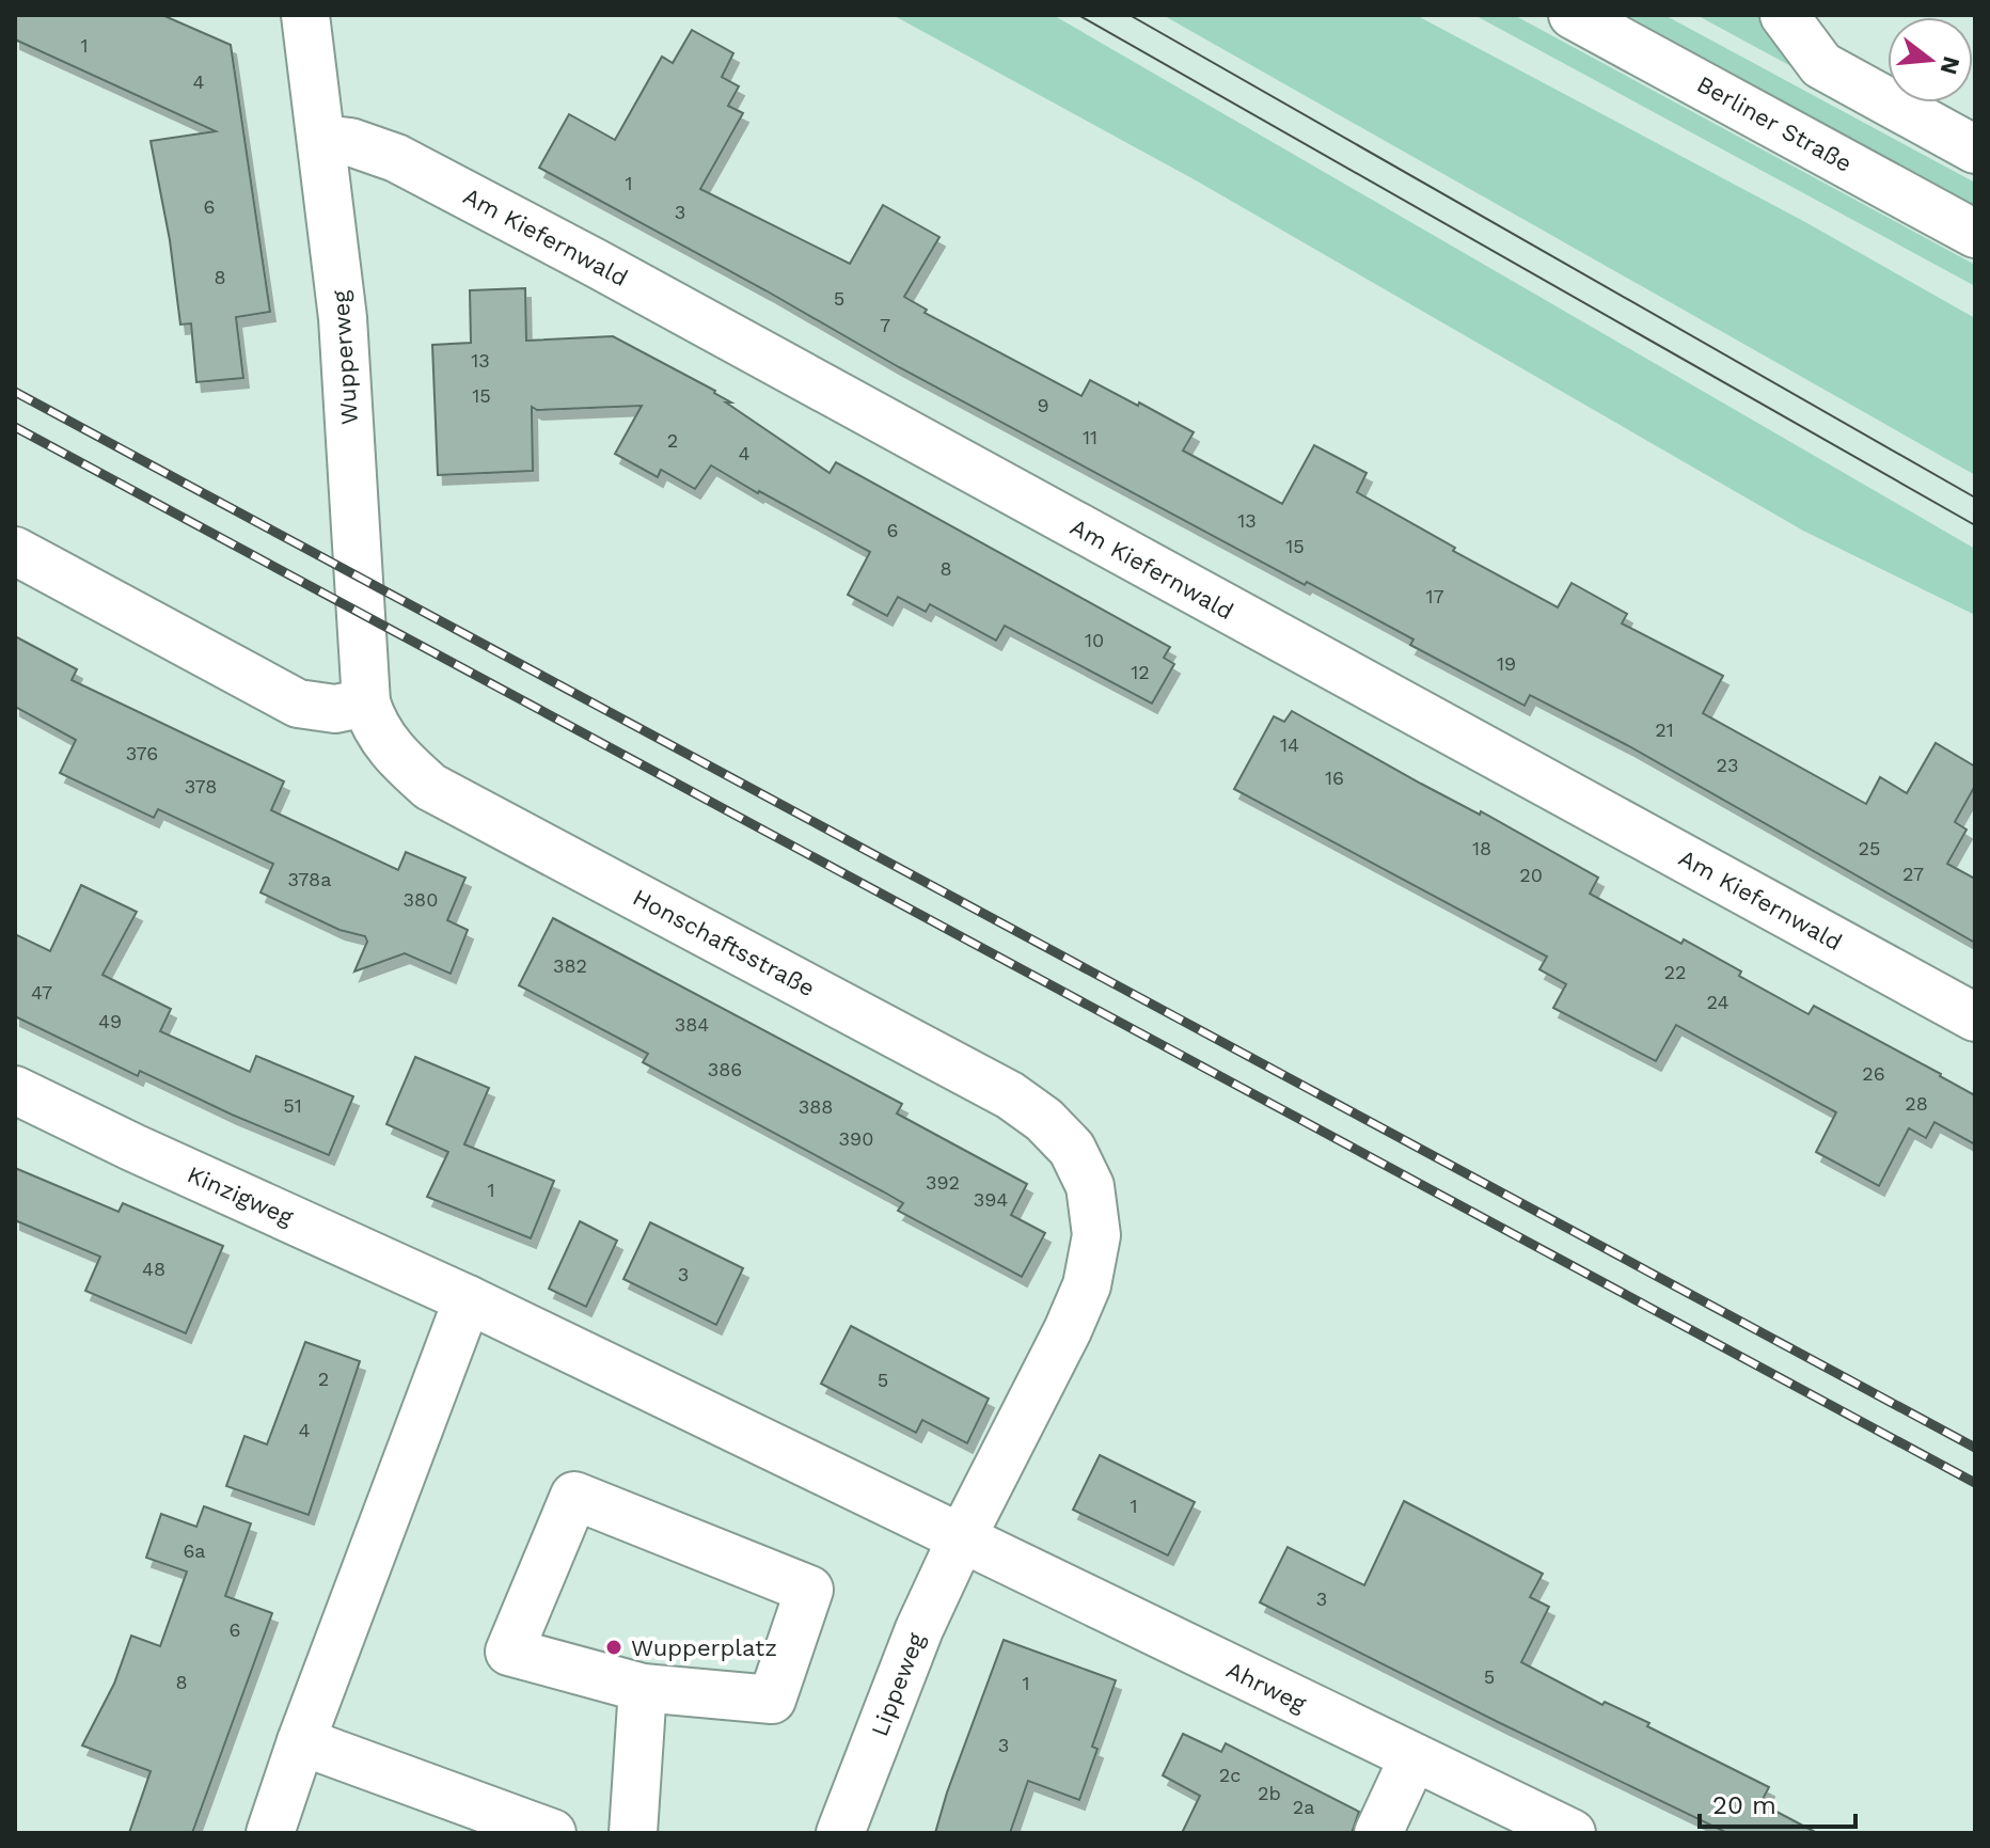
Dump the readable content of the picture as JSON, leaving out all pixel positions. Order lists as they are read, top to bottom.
{
  "streets": {
    "street": [
      "Berliner Straße",
      "Am Kiefernwald",
      "Wupperweg",
      "Honschaftsstraße",
      "Kinzigweg",
      "Lippeweg",
      "Ahrweg"
    ]
  },
  "crossings": [
    ["Am Kiefernwald", "Wupperweg"],
    ["Wupperweg", "Honschaftsstraße"],
    ["Honschaftsstraße", "Lippeweg"],
    ["Honschaftsstraße", "Ahrweg"],
    ["Lippeweg", "Ahrweg"]
  ],
  "places": ["Wupperplatz"],
  "house_numbers": [
    "1",
    "4",
    "1",
    "6",
    "3",
    "8",
    "5",
    "7",
    "13",
    "15",
    "9",
    "11",
    "2",
    "4",
    "13",
    "6",
    "15",
    "8",
    "17",
    "10",
    "19",
    "12",
    "21",
    "14",
    "376",
    "23",
    "16",
    "378",
    "18",
    "25",
    "27",
    "20",
    "378a",
    "380",
    "382",
    "22",
    "47",
    "24",
    "49",
    "384",
    "386",
    "26",
    "28",
    "51",
    "388",
    "390",
    "392",
    "1",
    "394",
    "48",
    "3",
    "2",
    "5",
    "4",
    "1",
    "6a",
    "3",
    "6",
    "5",
    "8",
    "1",
    "3",
    "2c",
    "2b",
    "2a"
  ],
  "scale_bar": "20 m",
  "north": "right"
}
